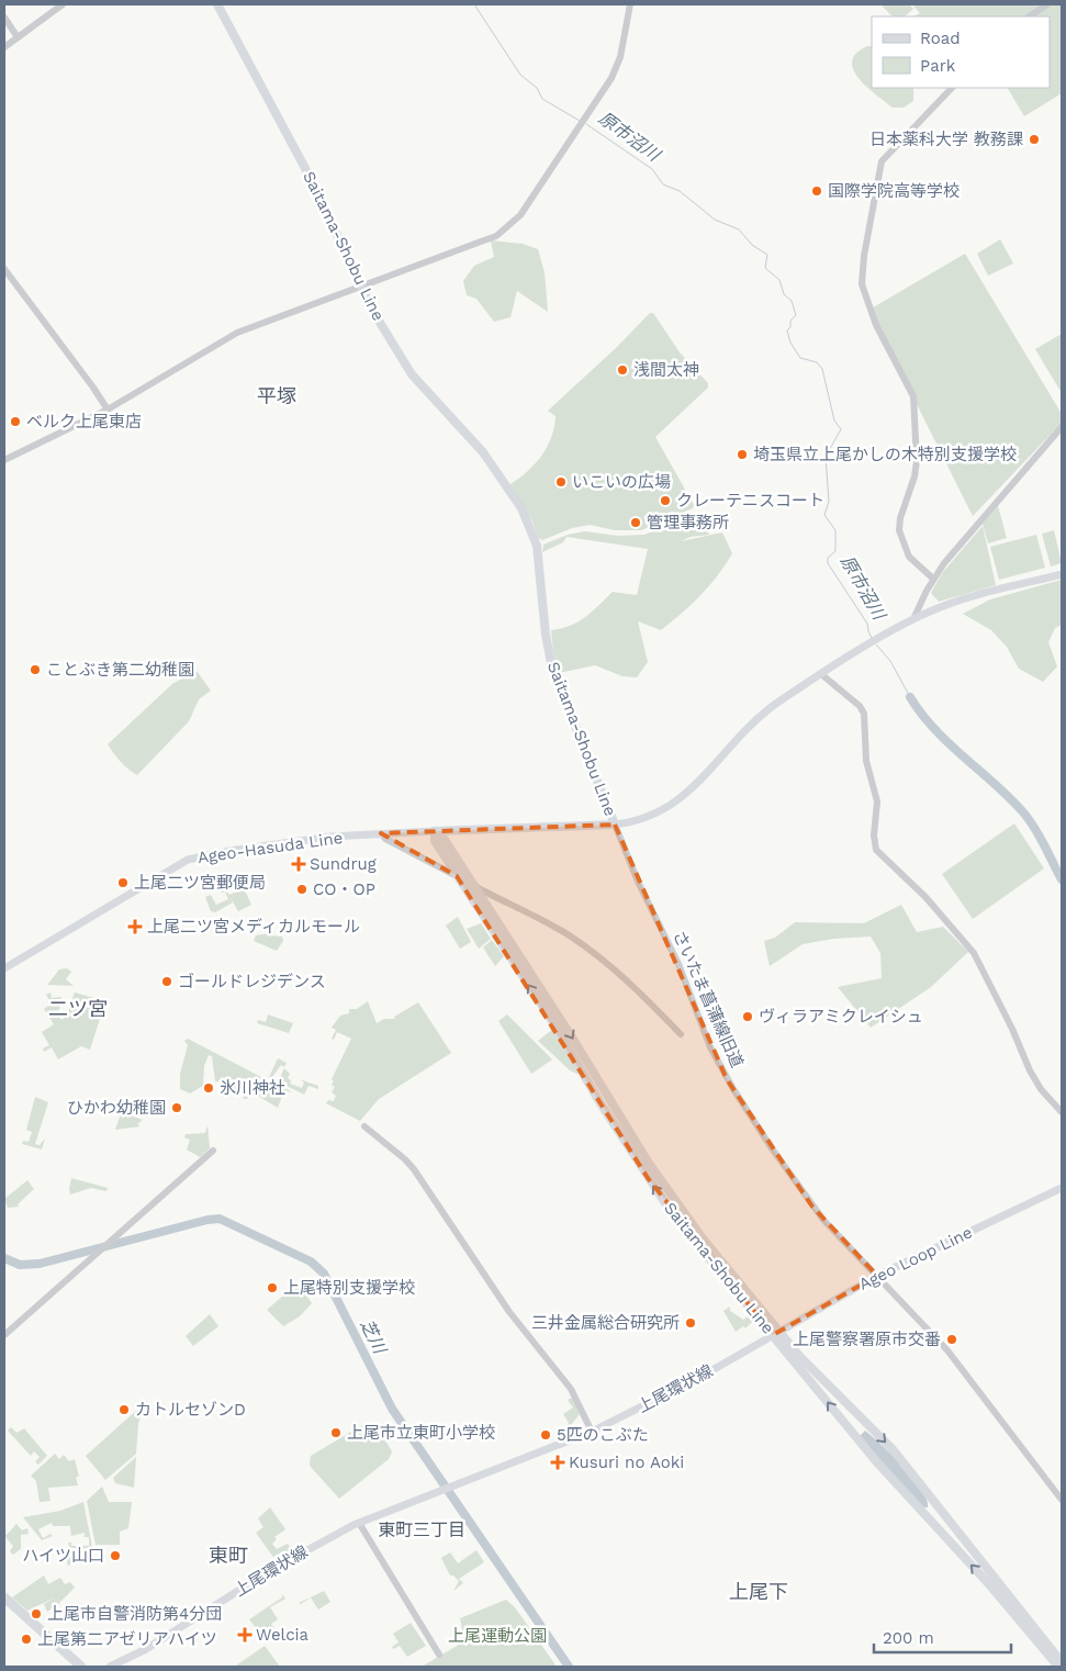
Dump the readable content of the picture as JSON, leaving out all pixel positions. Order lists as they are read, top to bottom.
{
  "streets": {
    "main road": [
      "Saitama-Shobu Line",
      "Ageo-Hasuda Line",
      "Ageo Loop Line",
      "上尾環状線"
    ],
    "street": ["さいたま菖蒲線旧道"]
  },
  "crossings": [
    ["Saitama-Shobu Line", "Ageo-Hasuda Line"],
    ["Saitama-Shobu Line", "さいたま菖蒲線旧道"],
    ["Saitama-Shobu Line", "Ageo Loop Line"],
    ["Saitama-Shobu Line", "上尾環状線"],
    ["さいたま菖蒲線旧道", "Ageo Loop Line"],
    ["Ageo Loop Line", "上尾環状線"]
  ],
  "districts": [
    "平塚",
    "二ツ宮",
    "東町三丁目",
    "東町",
    "上尾下"
  ],
  "water": ["原市沼川", "芝川"],
  "parks": ["上尾運動公園"],
  "places": {
    "other": [
      "日本薬科大学 教務課",
      "国際学院高等学校",
      "浅間太神",
      "ベルク上尾東店",
      "埼玉県立上尾かしの木特別支援学校",
      "いこいの広場",
      "クレーテニスコート",
      "管理事務所",
      "ことぶき第二幼稚園",
      "上尾二ツ宮郵便局",
      "CO・OP",
      "ゴールドレジデンス",
      "ヴィラアミクレイシュ",
      "氷川神社",
      "ひかわ幼稚園",
      "上尾特別支援学校",
      "三井金属総合研究所",
      "上尾警察署原市交番",
      "カトルセゾンD",
      "上尾市立東町小学校",
      "5匹のこぶた",
      "ハイツ山口",
      "上尾市自警消防第4分団",
      "上尾第二アゼリアハイツ"
    ],
    "health": [
      "Sundrug",
      "上尾二ツ宮メディカルモール",
      "Kusuri no Aoki",
      "Welcia"
    ]
  },
  "legend": ["Road", "Park"],
  "scale_bar": "200 m"
}
